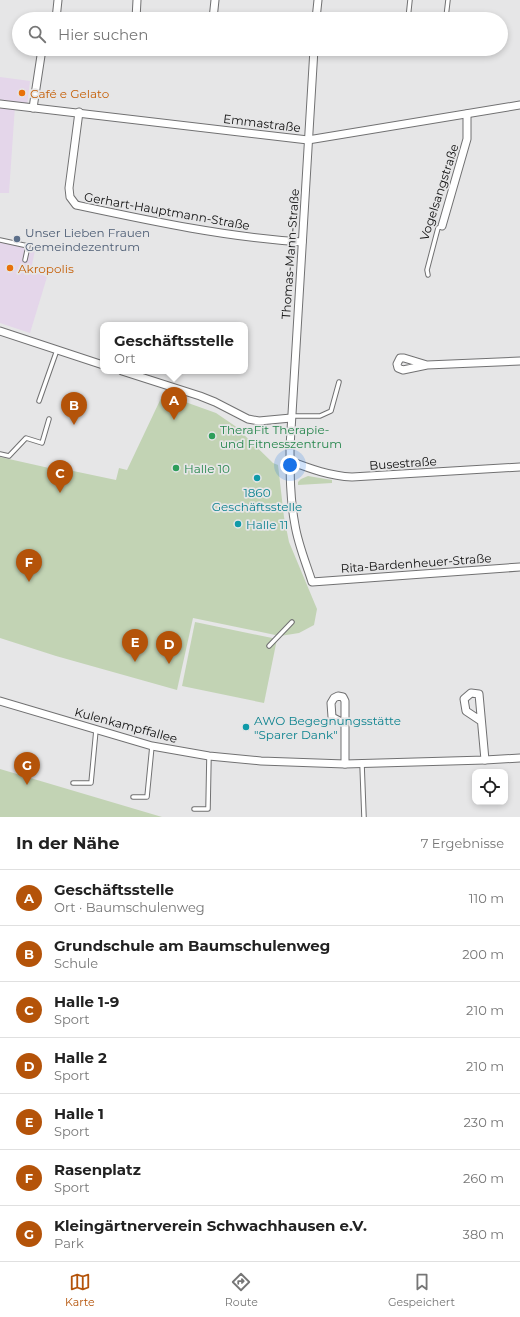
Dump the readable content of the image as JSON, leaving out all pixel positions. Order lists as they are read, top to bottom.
{
  "streets": {
    "street": [
      "Emmastraße",
      "Vogelsangstraße",
      "Gerhart-Hauptmann-Straße",
      "Thomas-Mann-Straße",
      "Busestraße",
      "Rita-Bardenheuer-Straße",
      "Kulenkampffallee"
    ]
  },
  "crossings": [
    ["Emmastraße", "Vogelsangstraße"],
    ["Emmastraße", "Gerhart-Hauptmann-Straße"],
    ["Emmastraße", "Thomas-Mann-Straße"],
    ["Gerhart-Hauptmann-Straße", "Thomas-Mann-Straße"],
    ["Thomas-Mann-Straße", "Busestraße"],
    ["Thomas-Mann-Straße", "Rita-Bardenheuer-Straße"]
  ],
  "places": [
    "Café e Gelato",
    "Unser Lieben Frauen Gemeindezentrum",
    "Akropolis",
    "TheraFit Therapie- und Fitnesszentrum",
    "Halle 10",
    "1860 Geschäftsstelle",
    "Halle 11",
    "AWO Begegnungsstätte \"Sparer Dank\""
  ],
  "page": {
    "search": "Hier suchen",
    "popup": ["Geschäftsstelle", "Ort"],
    "pins": [
      "A",
      "B",
      "C",
      "F",
      "E",
      "D",
      "G"
    ],
    "heading": ["In der Nähe", "7 Ergebnisse"],
    "list": [
      {
        "mark": "A",
        "name": "Geschäftsstelle",
        "note": "Ort · Baumschulenweg",
        "value": "110 m"
      },
      {
        "mark": "B",
        "name": "Grundschule am Baumschulenweg",
        "note": "Schule",
        "value": "200 m"
      },
      {
        "mark": "C",
        "name": "Halle 1-9",
        "note": "Sport",
        "value": "210 m"
      },
      {
        "mark": "D",
        "name": "Halle 2",
        "note": "Sport",
        "value": "210 m"
      },
      {
        "mark": "E",
        "name": "Halle 1",
        "note": "Sport",
        "value": "230 m"
      },
      {
        "mark": "F",
        "name": "Rasenplatz",
        "note": "Sport",
        "value": "260 m"
      },
      {
        "mark": "G",
        "name": "Kleingärtnerverein Schwachhausen e.V.",
        "note": "Park",
        "value": "380 m"
      }
    ],
    "nav": ["Karte", "Route", "Gespeichert"]
  }
}
